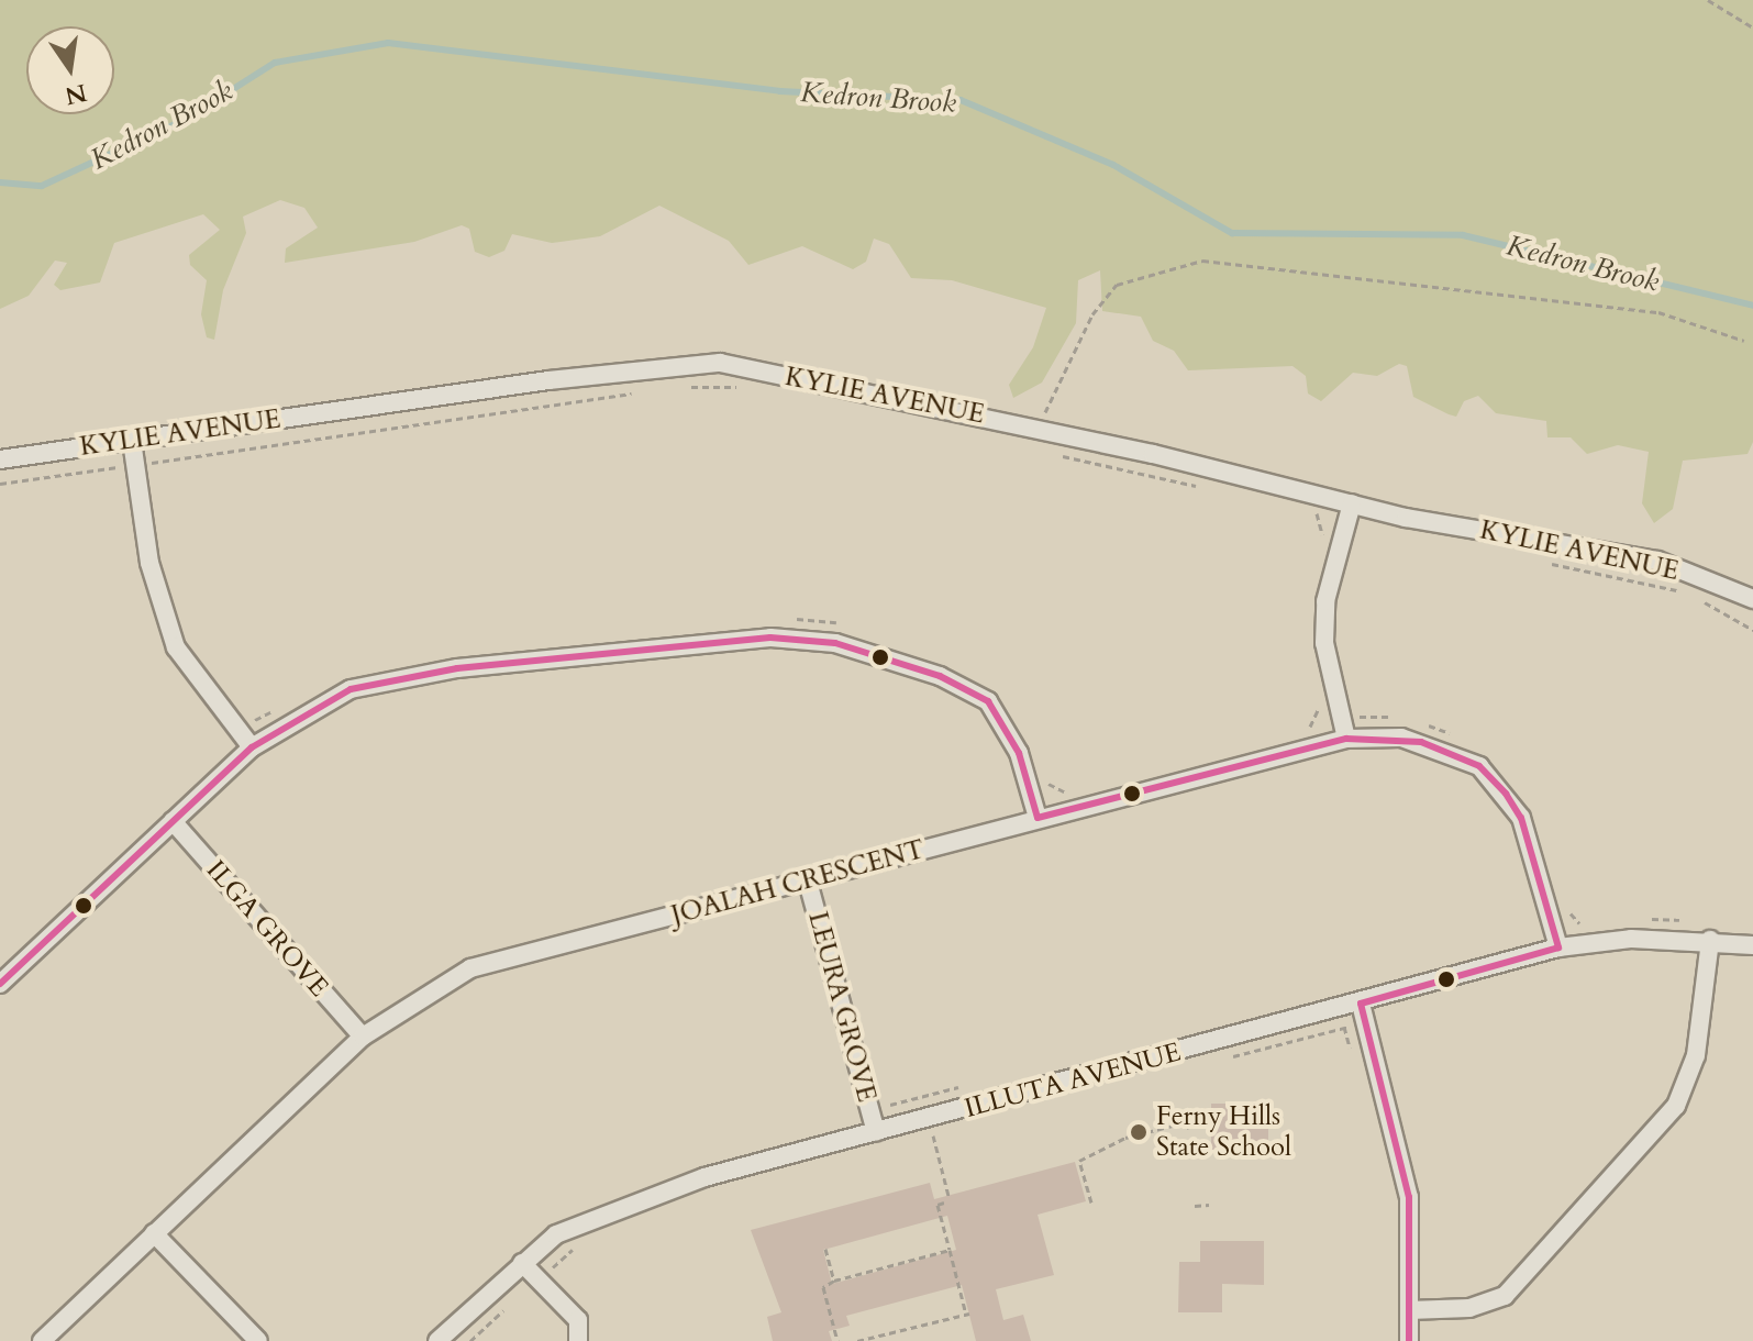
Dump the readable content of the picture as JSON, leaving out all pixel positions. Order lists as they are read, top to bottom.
{
  "streets": {
    "street": [
      "KYLIE AVENUE",
      "JOALAH CRESCENT",
      "ILGA GROVE",
      "LEURA GROVE",
      "ILLUTA AVENUE"
    ]
  },
  "crossings": [
    ["JOALAH CRESCENT", "ILGA GROVE"],
    ["JOALAH CRESCENT", "LEURA GROVE"],
    ["JOALAH CRESCENT", "ILLUTA AVENUE"],
    ["LEURA GROVE", "ILLUTA AVENUE"]
  ],
  "water": ["Kedron Brook"],
  "places": ["Ferny Hills State School"],
  "north": "bottom"
}
